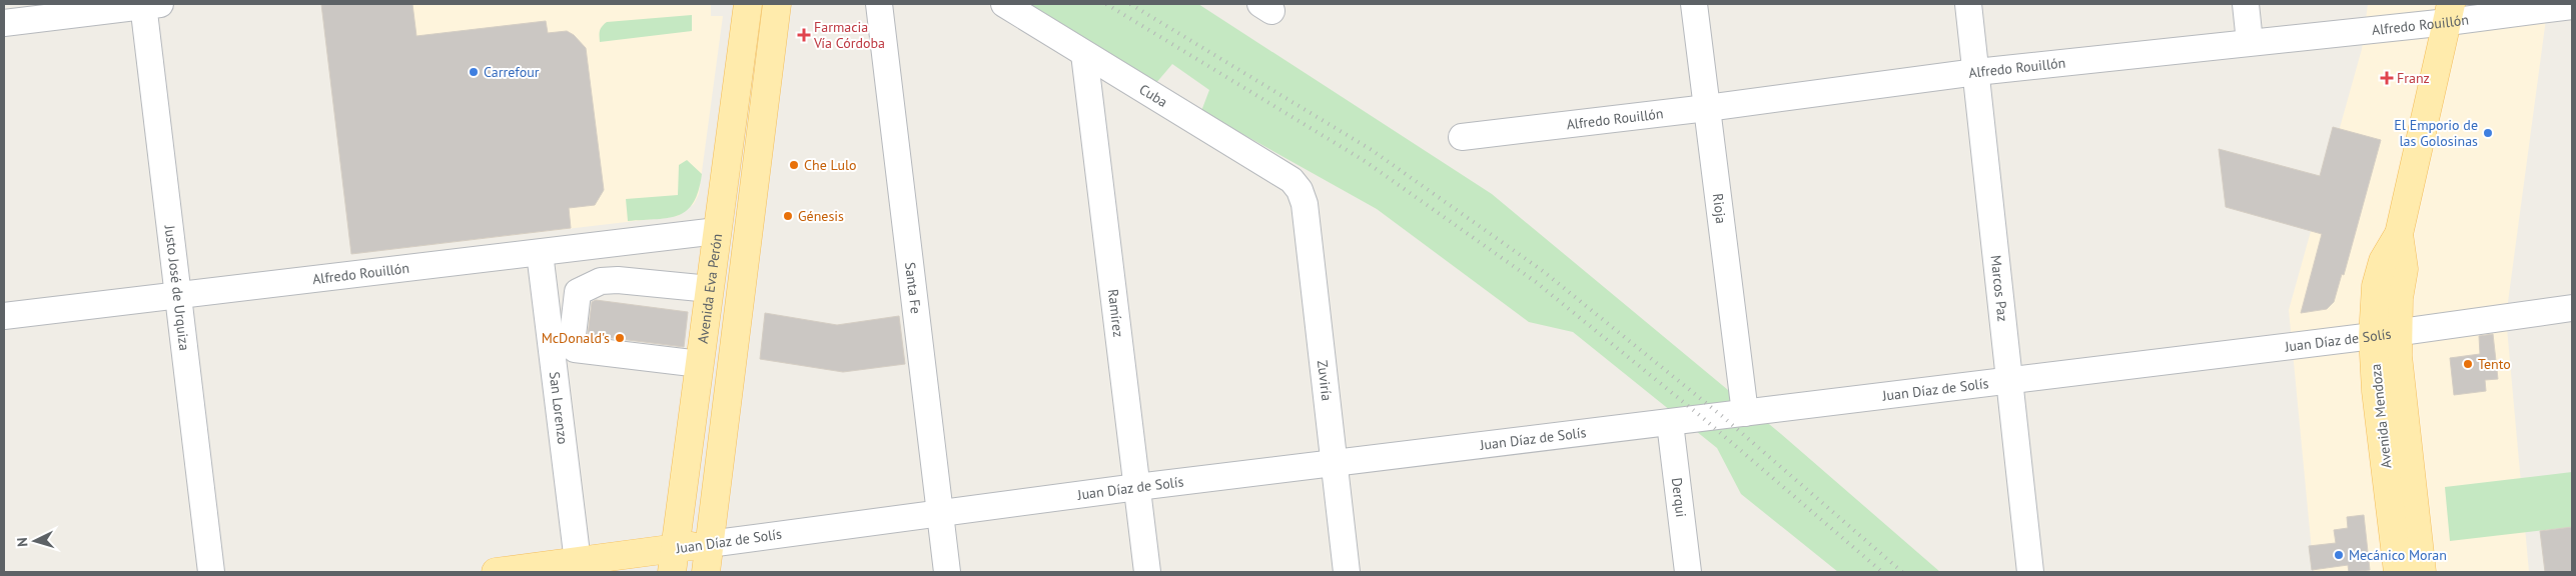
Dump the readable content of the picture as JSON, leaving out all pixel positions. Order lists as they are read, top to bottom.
{
  "streets": {
    "main road": ["Avenida Eva Perón", "Juan Díaz de Solís", "Avenida Mendoza"],
    "street": [
      "Alfredo Rouillón",
      "Cuba",
      "Rioja",
      "Justo José de Urquiza",
      "Santa Fe",
      "Marcos Paz",
      "Ramírez",
      "Zuviría",
      "San Lorenzo",
      "Derqui"
    ]
  },
  "crossings": [
    ["Alfredo Rouillón", "Rioja"],
    ["Alfredo Rouillón", "Justo José de Urquiza"],
    ["Alfredo Rouillón", "Avenida Eva Perón"],
    ["Alfredo Rouillón", "Marcos Paz"],
    ["Alfredo Rouillón", "San Lorenzo"],
    ["Alfredo Rouillón", "Avenida Mendoza"],
    ["Cuba", "Ramírez"],
    ["Cuba", "Zuviría"],
    ["Rioja", "Juan Díaz de Solís"],
    ["Avenida Eva Perón", "Juan Díaz de Solís"],
    ["Santa Fe", "Juan Díaz de Solís"],
    ["Marcos Paz", "Juan Díaz de Solís"],
    ["Ramírez", "Juan Díaz de Solís"],
    ["Juan Díaz de Solís", "Zuviría"],
    ["Juan Díaz de Solís", "San Lorenzo"],
    ["Juan Díaz de Solís", "Avenida Mendoza"],
    ["Juan Díaz de Solís", "Derqui"]
  ],
  "places": {
    "health": ["Farmacia Vía Córdoba", "Franz"],
    "other": [
      "Carrefour",
      "El Emporio de las Golosinas",
      "Che Lulo",
      "Génesis",
      "McDonald's",
      "Tento",
      "Mecánico Moran"
    ]
  },
  "north": "left"
}
